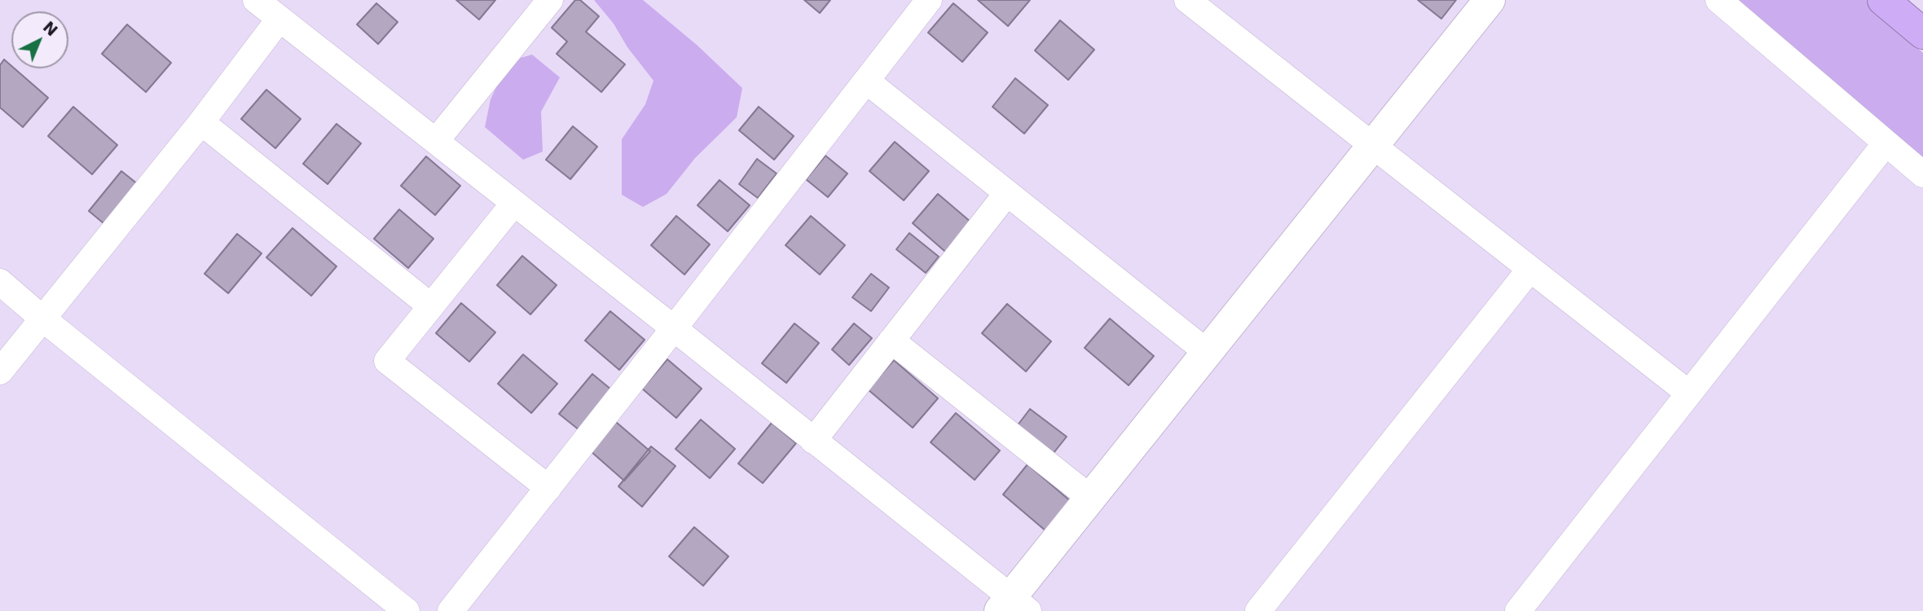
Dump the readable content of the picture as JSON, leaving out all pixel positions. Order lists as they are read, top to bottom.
{
  "north": "top right"
}
